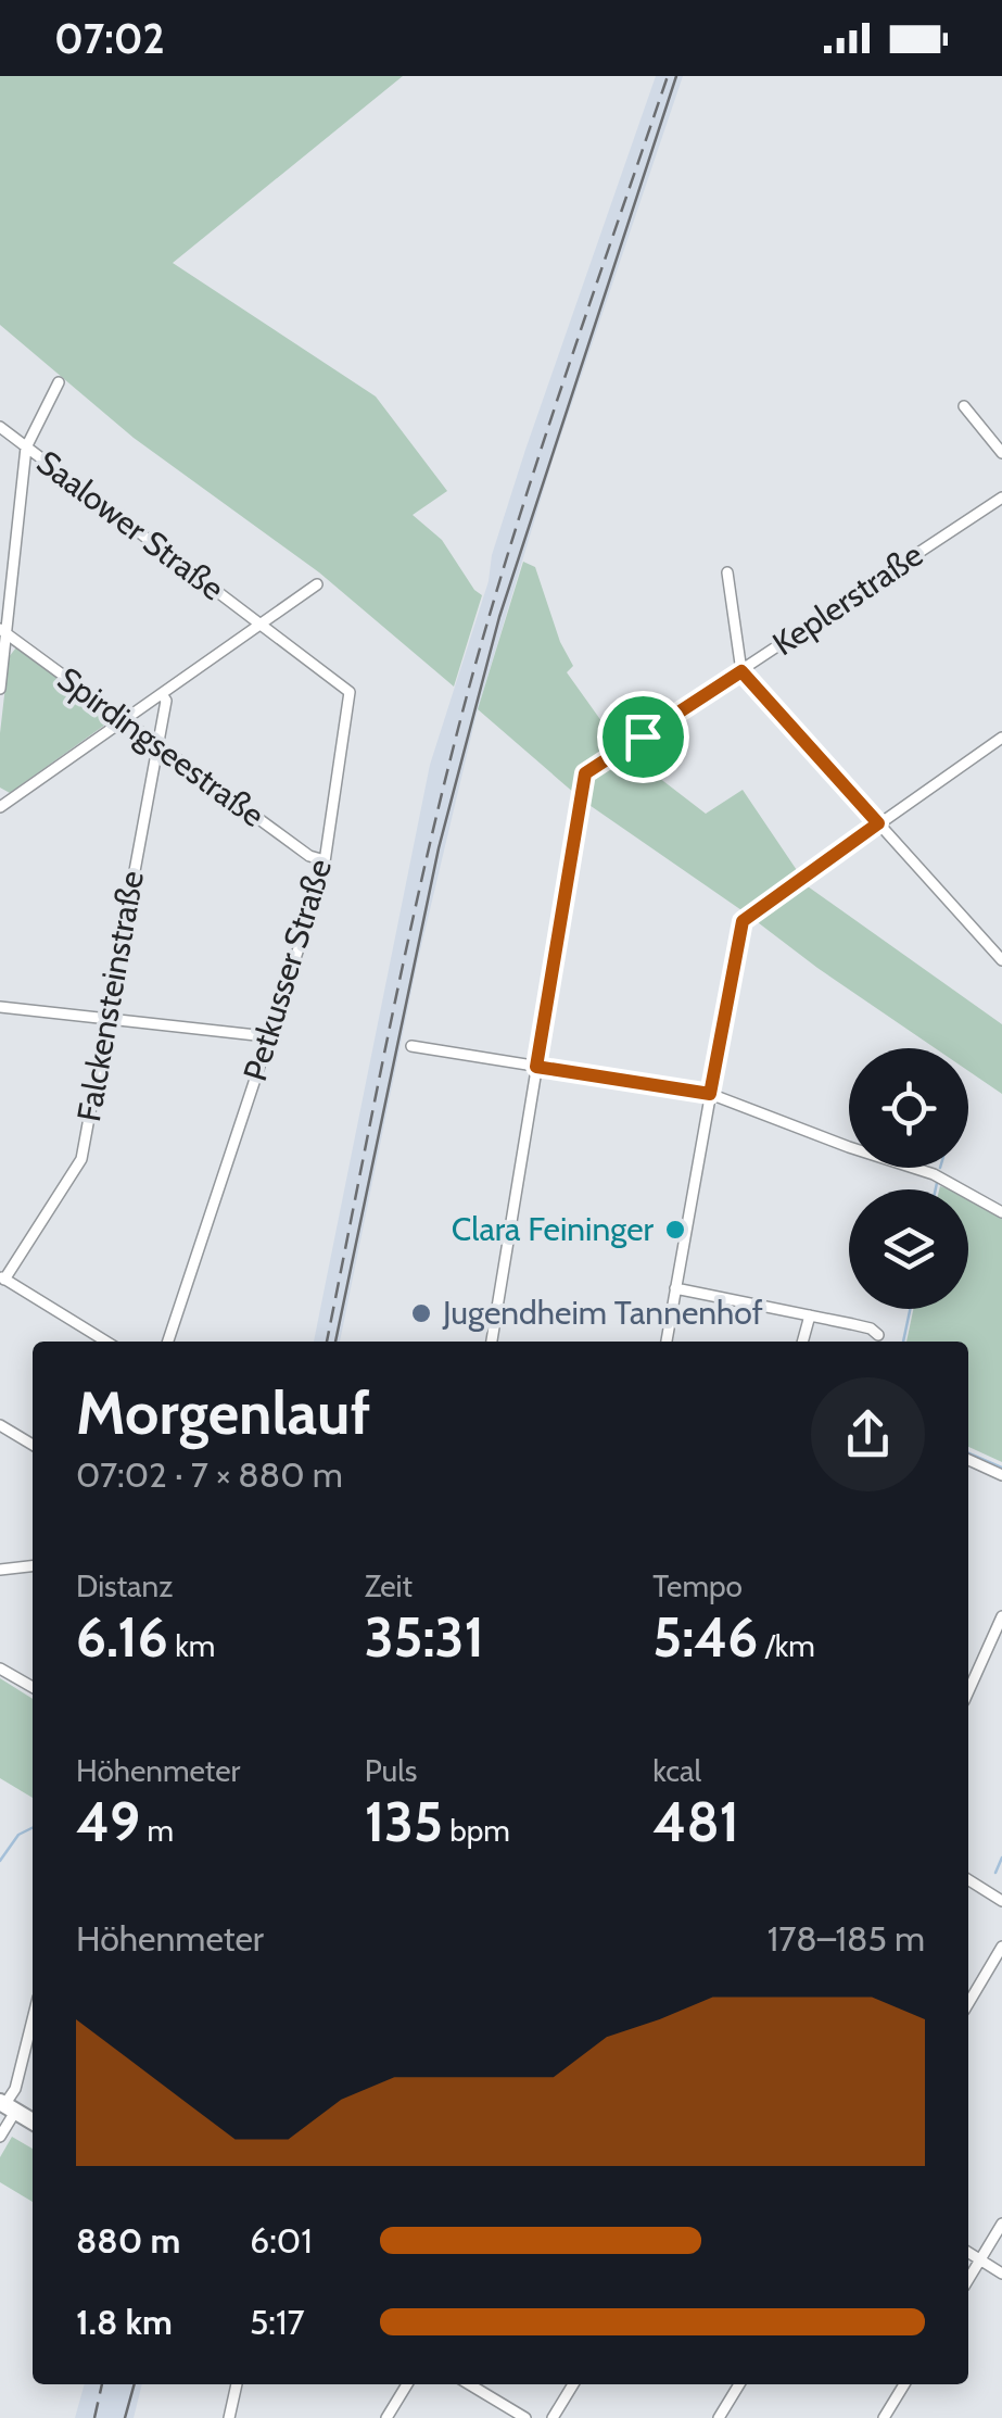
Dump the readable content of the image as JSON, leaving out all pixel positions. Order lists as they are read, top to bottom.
{
  "streets": {
    "street": [
      "Saalower Straße",
      "Keplerstraße",
      "Spirdingseestraße",
      "Petkusser Straße",
      "Falckensteinstraße"
    ]
  },
  "crossings": [
    ["Saalower Straße", "Petkusser Straße"],
    ["Spirdingseestraße", "Petkusser Straße"],
    ["Spirdingseestraße", "Falckensteinstraße"]
  ],
  "places": ["Clara Feininger", "Jugendheim Tannenhof"],
  "page": {
    "status": "07:02",
    "heading": ["Morgenlauf", "07:02 · 7 × 880 m"],
    "stats": [
      ["Distanz", "6.16 km"],
      ["Zeit", "35:31"],
      ["Tempo", "5:46 /km"],
      ["Höhenmeter", "49 m"],
      ["Puls", "135 bpm"],
      ["kcal", "481"]
    ],
    "chart": ["Höhenmeter", "178–185 m"],
    "list": [
      {
        "name": "880 m",
        "note": "6:01"
      },
      {
        "name": "1.8 km",
        "note": "5:17"
      }
    ]
  }
}
